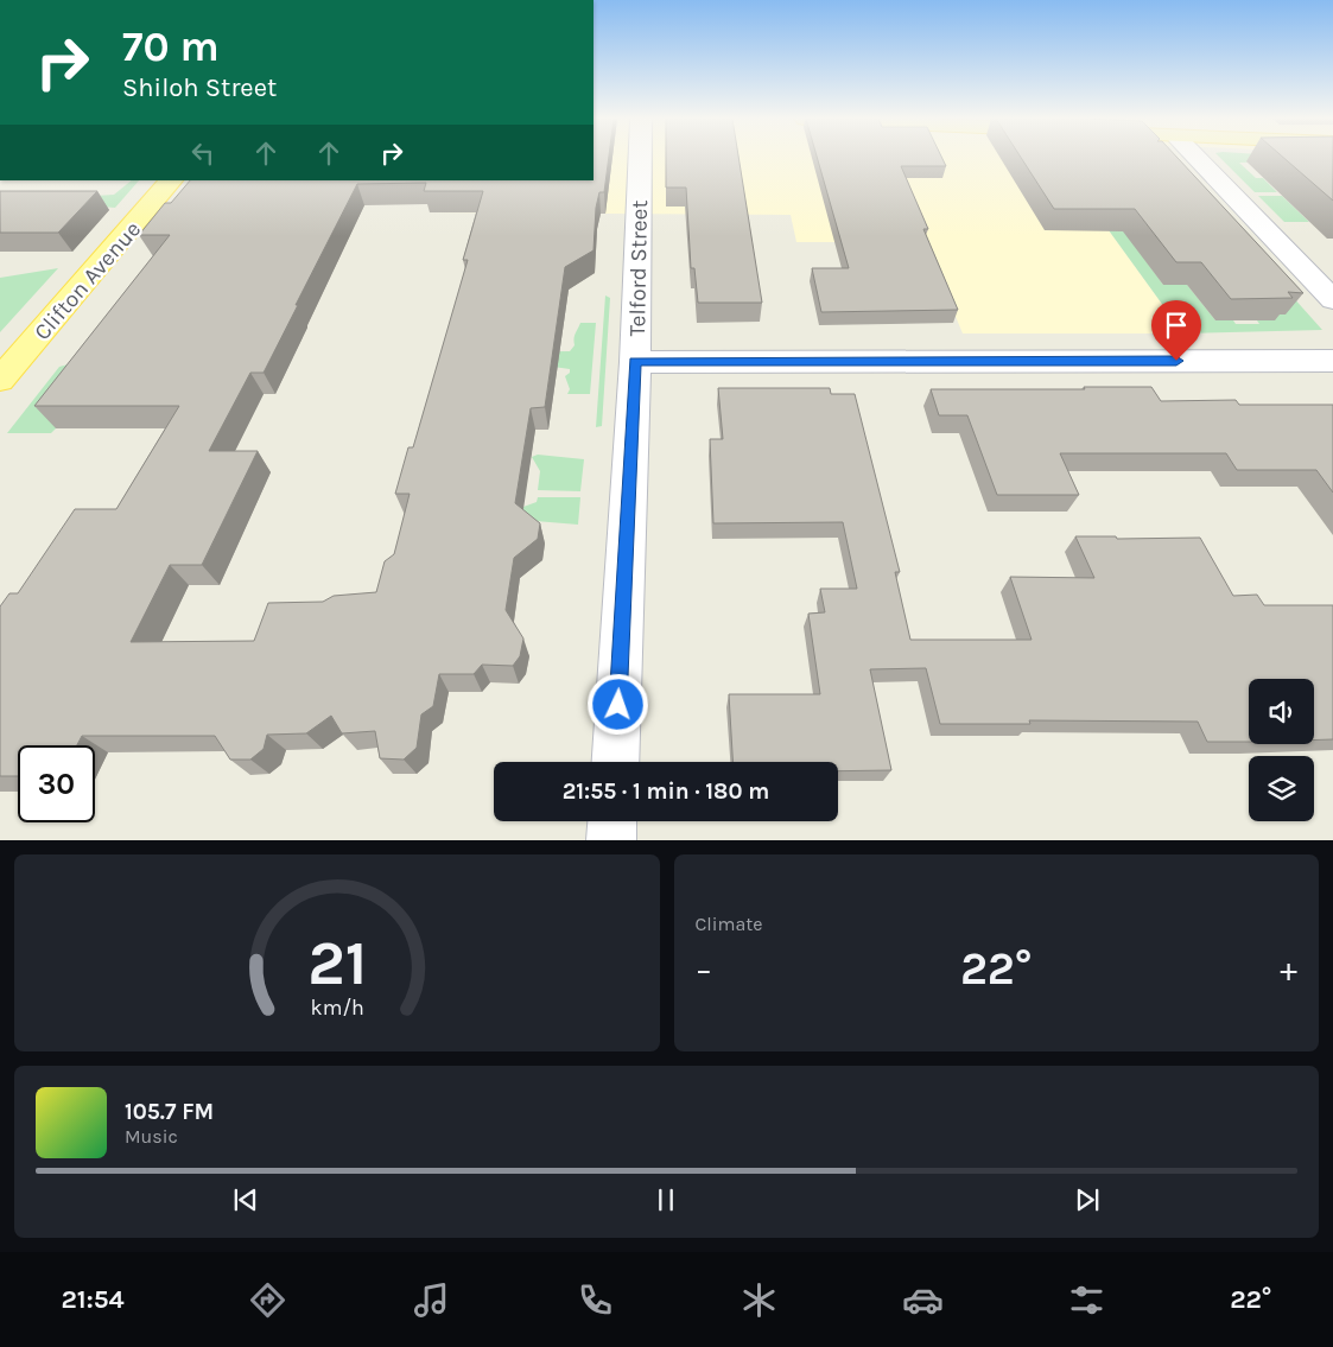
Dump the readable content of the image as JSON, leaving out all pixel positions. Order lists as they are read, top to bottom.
{
  "streets": {
    "main road": ["Clifton Avenue"],
    "street": ["Telford Street"]
  },
  "page": {
    "turn": ["70 m", "Shiloh Street"],
    "limit": "30",
    "trip": "21:55 · 1 min · 180 m",
    "tile": "Climate",
    "heat": ["−", "22°", "+"],
    "song": ["105.7 FM", "Music"],
    "tabs": ["21:54", "22°"],
    "gauge": ["21", "km/h"]
  }
}
